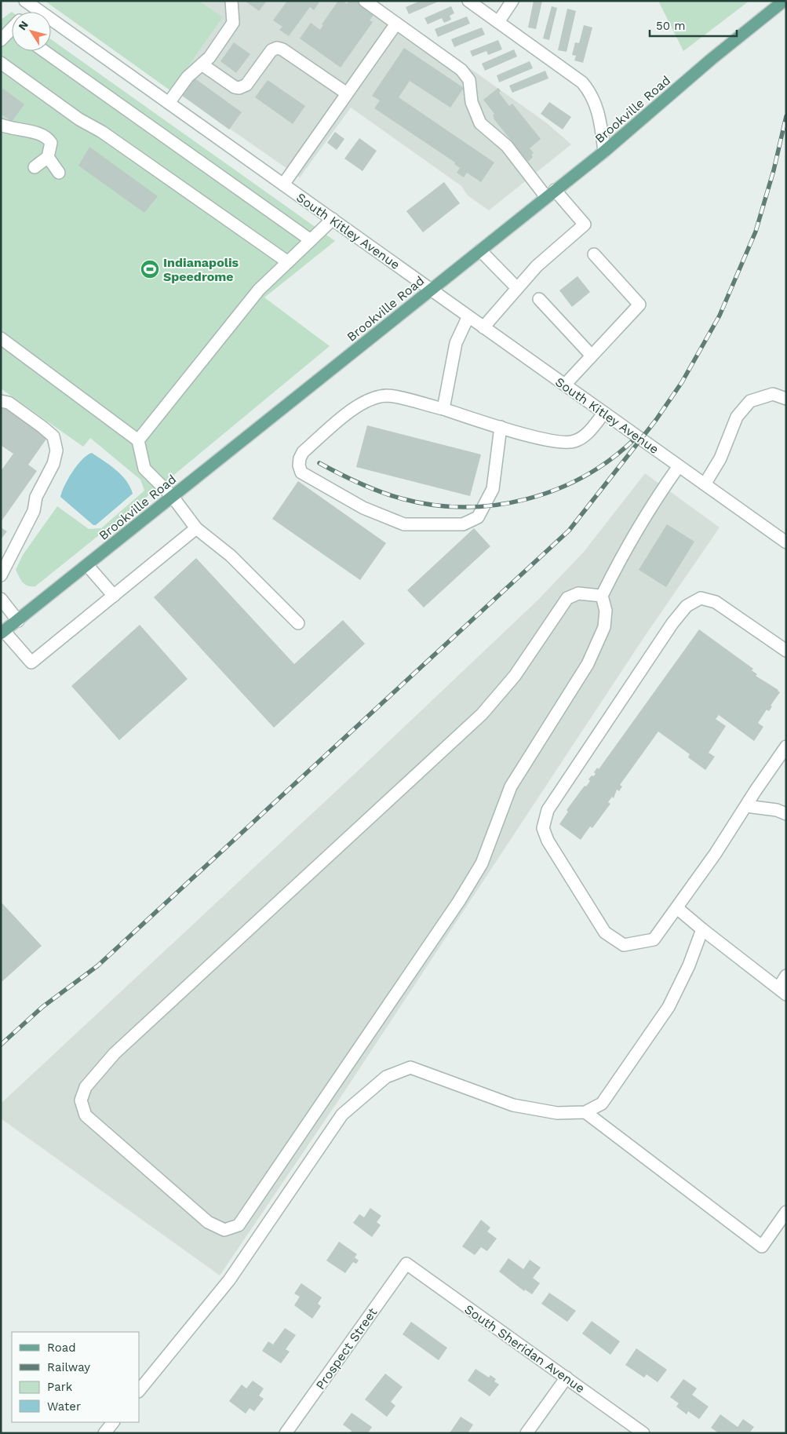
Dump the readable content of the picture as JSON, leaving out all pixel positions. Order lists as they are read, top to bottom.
{
  "streets": {
    "main road": ["Brookville Road"],
    "street": ["South Kitley Avenue", "Prospect Street", "South Sheridan Avenue"]
  },
  "crossings": [
    ["Brookville Road", "South Kitley Avenue"],
    ["Prospect Street", "South Sheridan Avenue"]
  ],
  "places": {
    "sports": ["Indianapolis Speedrome"]
  },
  "legend": [
    "Road",
    "Railway",
    "Park",
    "Water"
  ],
  "scale_bar": "50 m",
  "north": "top left"
}
